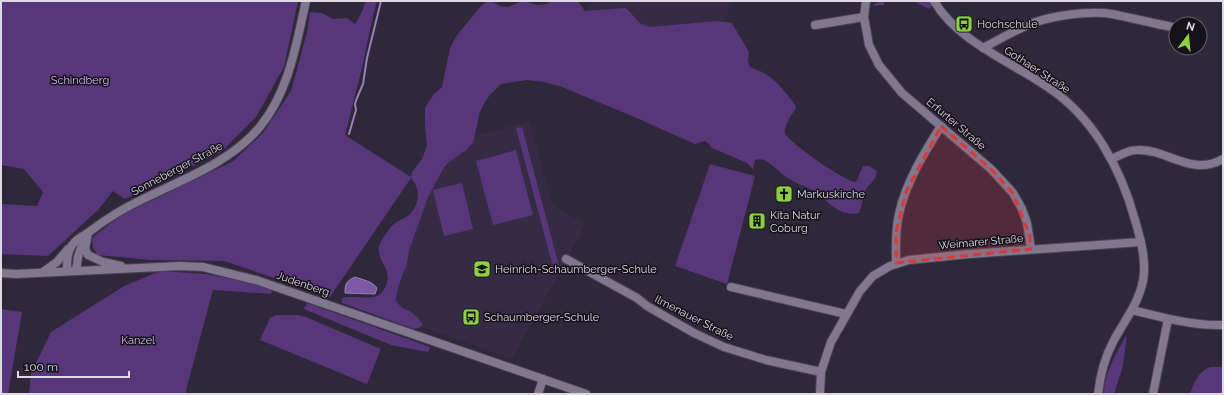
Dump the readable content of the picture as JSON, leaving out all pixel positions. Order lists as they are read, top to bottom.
{
  "streets": {
    "street": [
      "Gothaer Straße",
      "Erfurter Straße",
      "Sonneberger Straße",
      "Weimarer Straße",
      "Judenberg",
      "Ilmenauer Straße"
    ]
  },
  "crossings": [
    ["Gothaer Straße", "Weimarer Straße"],
    ["Erfurter Straße", "Weimarer Straße"],
    ["Sonneberger Straße", "Judenberg"],
    ["Weimarer Straße", "Ilmenauer Straße"]
  ],
  "parks": ["Schindberg", "Kanzel"],
  "places": {
    "bus stop": ["Hochschule", "Schaumberger-Schule"],
    "church": ["Markuskirche"],
    "building": ["Kita Natur Coburg"],
    "school or university": ["Heinrich-Schaumberger-Schule"]
  },
  "scale_bar": "100 m",
  "north": "top"
}
